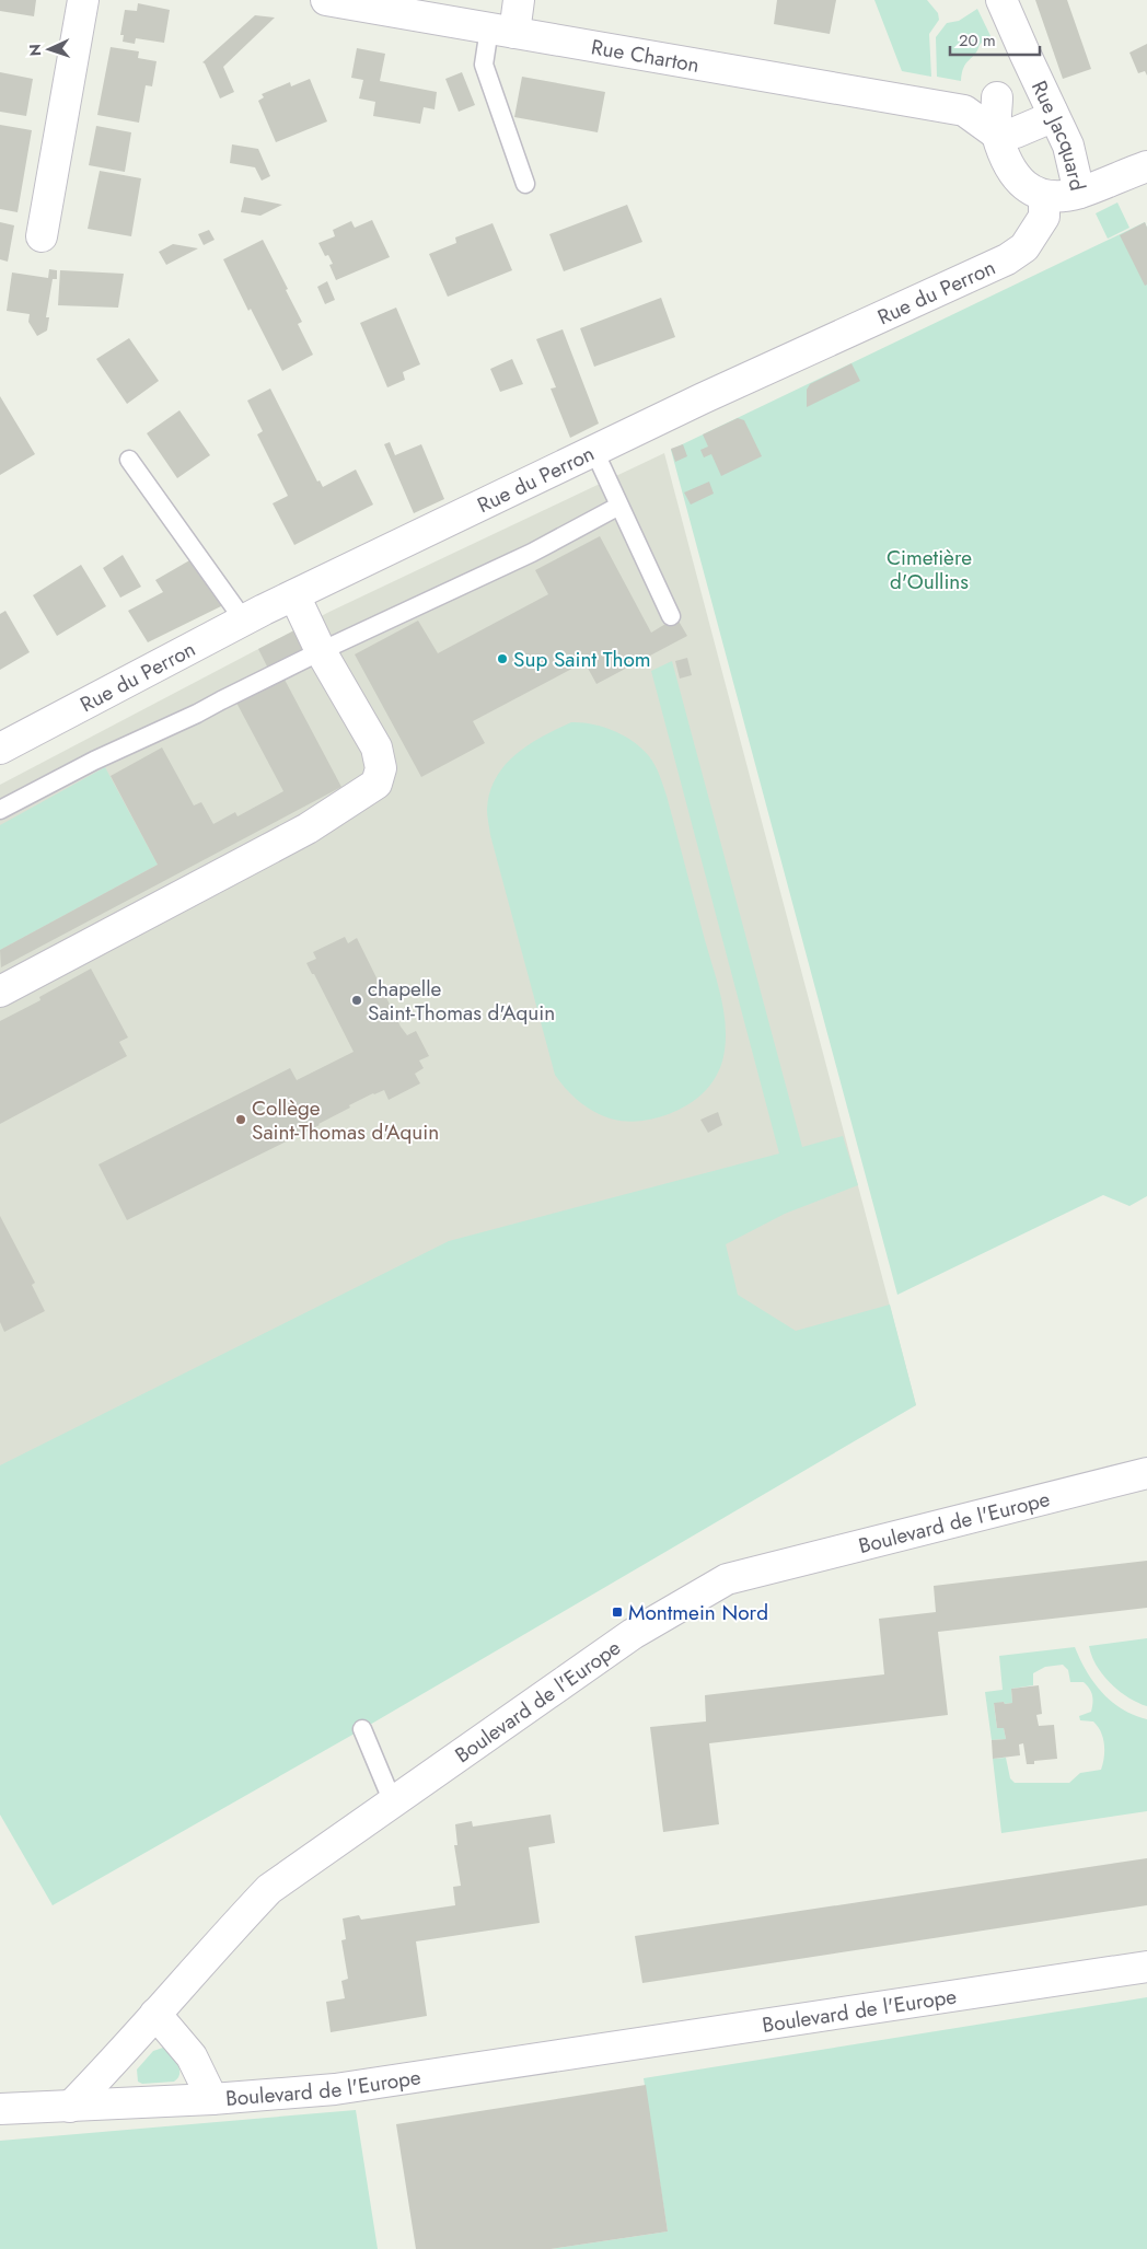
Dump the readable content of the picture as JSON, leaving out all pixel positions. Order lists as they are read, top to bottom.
{
  "streets": {
    "street": [
      "Rue Charton",
      "Rue Jacquard",
      "Rue du Perron",
      "Boulevard de l'Europe"
    ]
  },
  "crossings": [
    ["Rue Charton", "Rue Jacquard"],
    ["Rue Jacquard", "Rue du Perron"]
  ],
  "parks": ["Cimetière d'Oullins"],
  "places": {
    "other": ["Sup Saint Thom", "chapelle Saint-Thomas d'Aquin", "Collège Saint-Thomas d'Aquin"],
    "transit": ["Montmein Nord"]
  },
  "scale_bar": "20 m",
  "north": "left"
}
